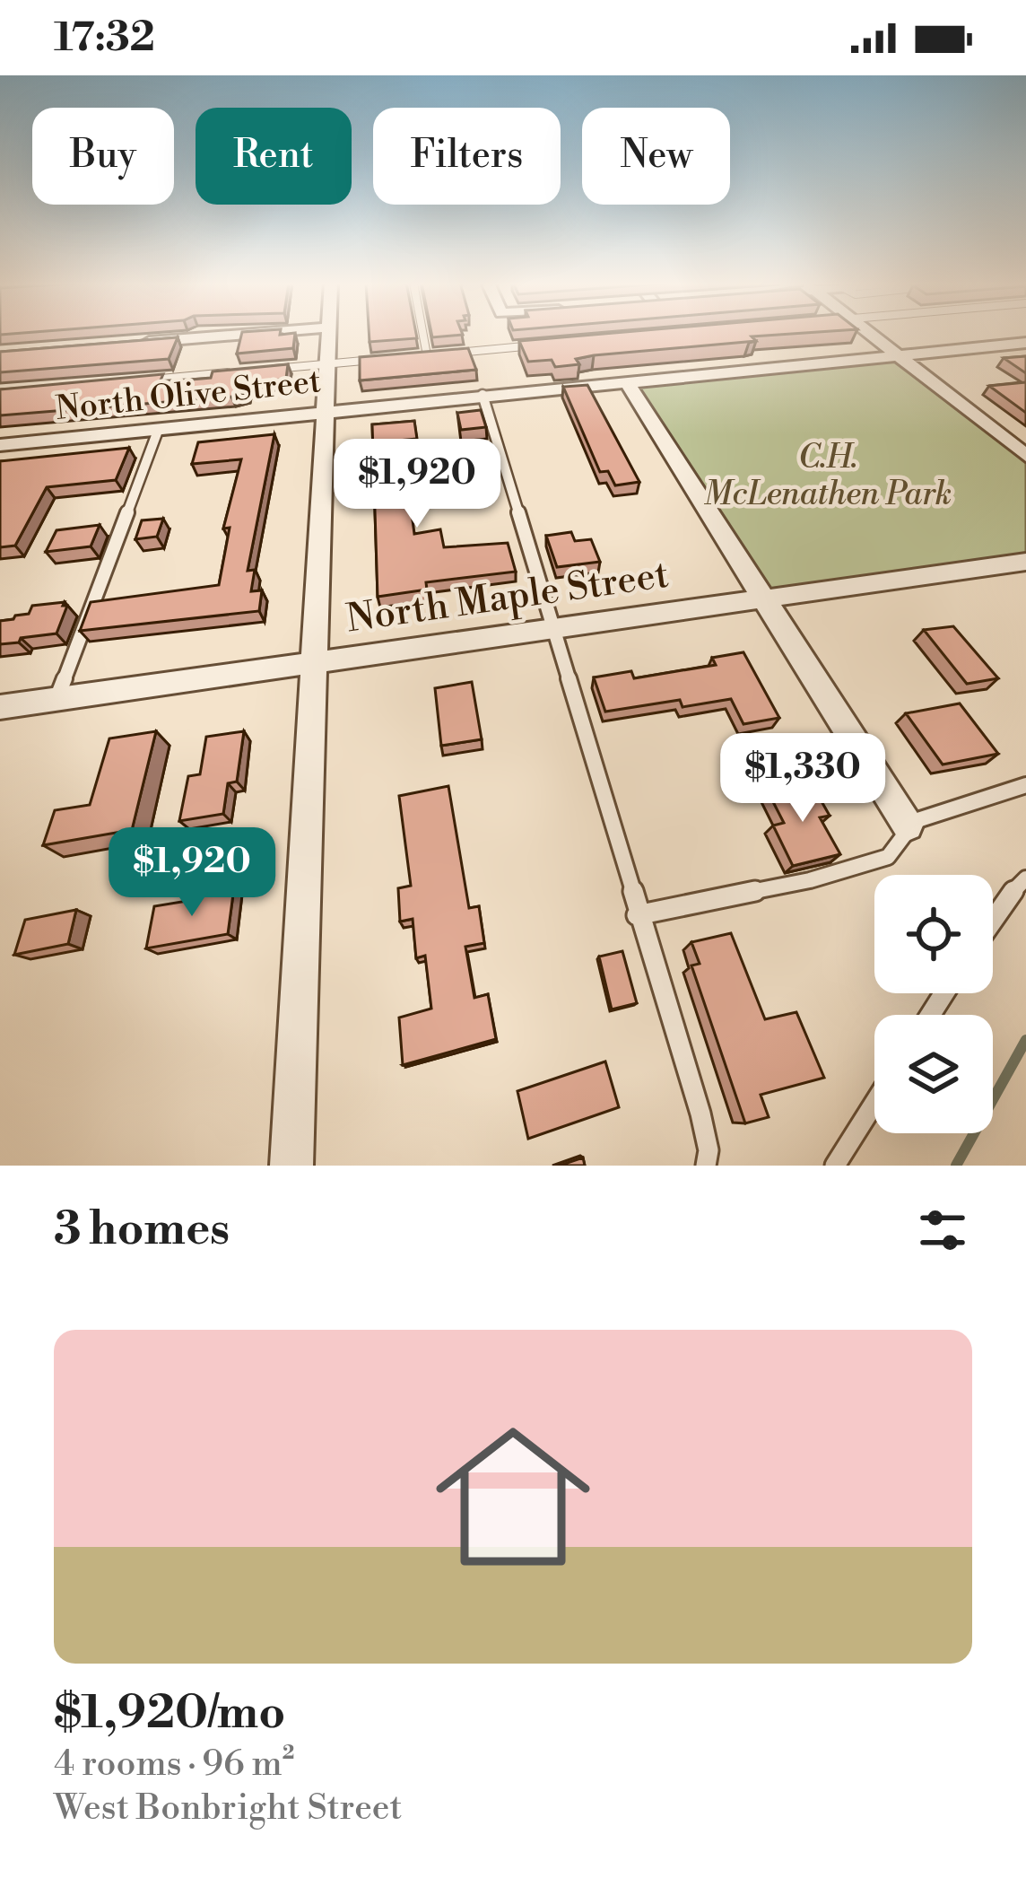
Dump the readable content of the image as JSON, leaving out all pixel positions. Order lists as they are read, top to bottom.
{
  "streets": {
    "street": ["North Olive Street", "North Maple Street"]
  },
  "parks": ["C.H. McLenathen Park"],
  "page": {
    "status": "17:32",
    "chip": [
      "Buy",
      "Rent",
      "Filters",
      "New"
    ],
    "price": ["$1,920", "$1,330", "$1,920"],
    "heading": "3 homes",
    "list": [
      {
        "name": "$1,920/mo",
        "note": "4 rooms · 96 m² · West Bonbright Street"
      }
    ]
  }
}
